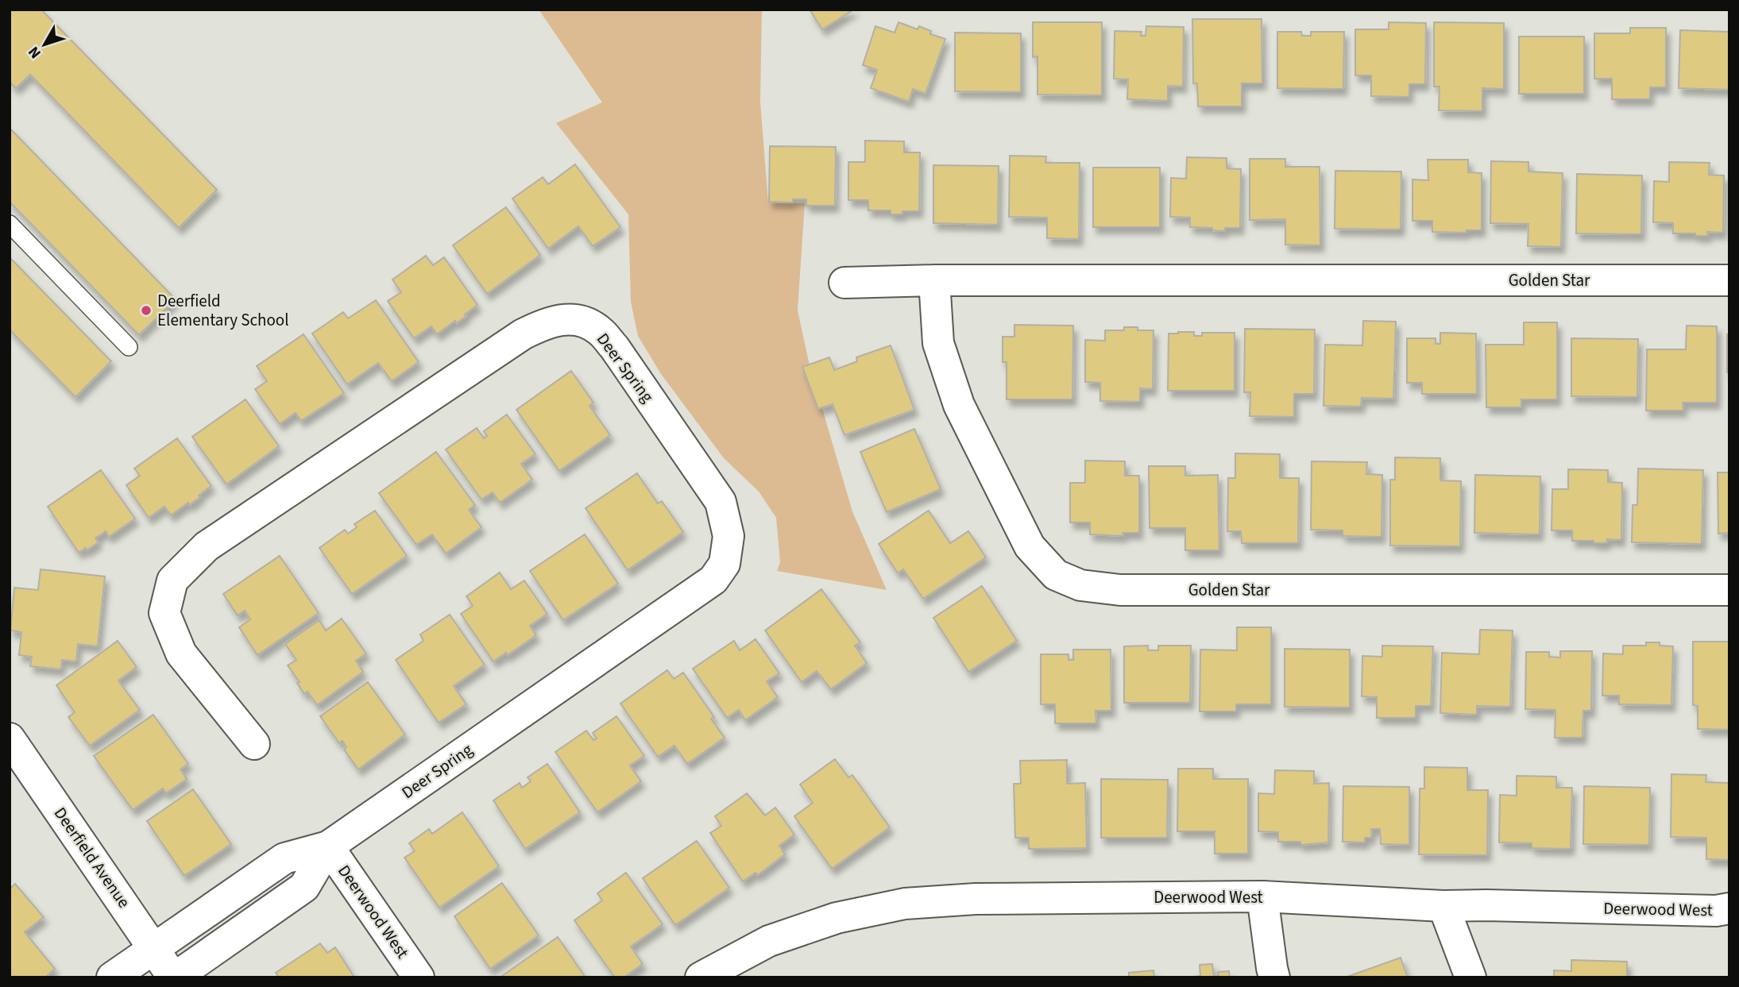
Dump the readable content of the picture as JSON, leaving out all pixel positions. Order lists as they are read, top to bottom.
{
  "streets": {
    "street": [
      "Golden Star",
      "Deer Spring",
      "Deerfield Avenue",
      "Deerwood West"
    ]
  },
  "crossings": [
    ["Deer Spring", "Deerfield Avenue"],
    ["Deer Spring", "Deerwood West"]
  ],
  "places": ["Deerfield Elementary School"],
  "north": "bottom left"
}
